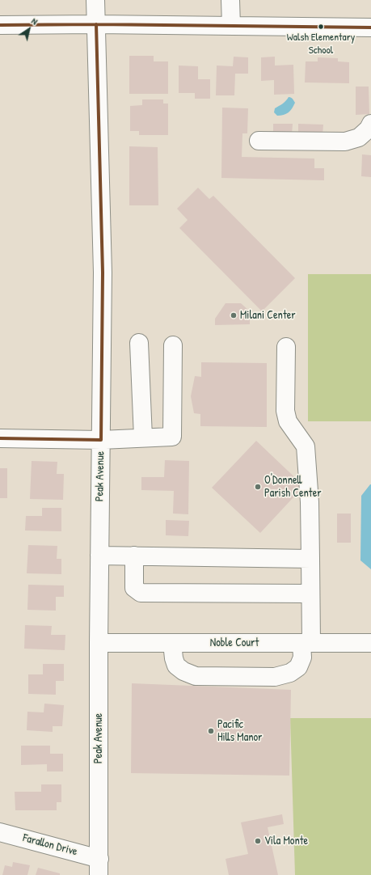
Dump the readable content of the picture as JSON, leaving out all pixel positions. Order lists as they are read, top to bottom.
{
  "streets": {
    "street": ["Peak Avenue", "Noble Court", "Farallon Drive"]
  },
  "crossings": [
    ["Peak Avenue", "Noble Court"],
    ["Peak Avenue", "Farallon Drive"]
  ],
  "places": [
    "Walsh Elementary School",
    "Milani Center",
    "O'Donnell Parish Center",
    "Pacific Hills Manor",
    "Vila Monte"
  ],
  "north": "top right"
}
